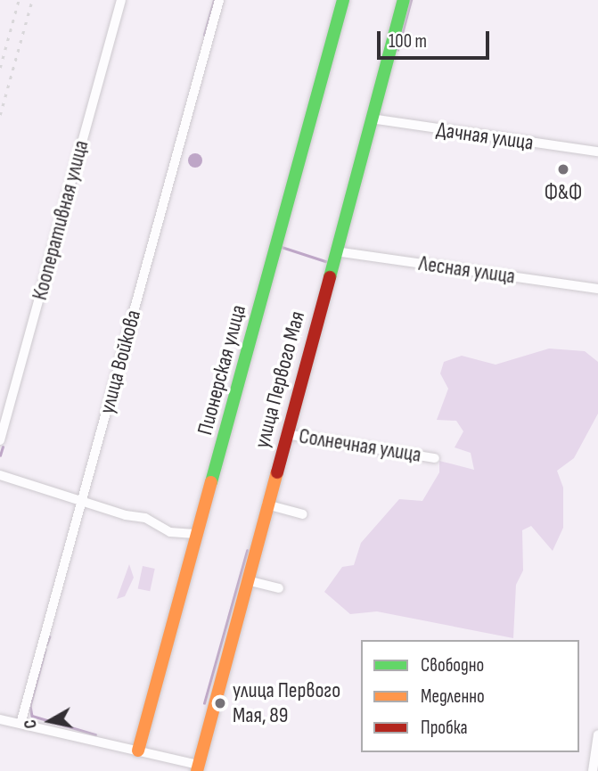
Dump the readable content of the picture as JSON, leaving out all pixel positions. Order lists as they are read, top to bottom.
{
  "streets": {
    "street": [
      "Дачная улица",
      "Кооперативная улица",
      "Лесная улица",
      "улица Войкова",
      "Пионерская улица",
      "улица Первого Мая",
      "Солнечная улица"
    ]
  },
  "crossings": [
    ["Дачная улица", "улица Первого Мая"],
    ["Лесная улица", "улица Первого Мая"],
    ["улица Первого Мая", "Солнечная улица"]
  ],
  "places": ["Ф&Ф", "улица Первого Мая, 89"],
  "legend": ["Свободно", "Медленно", "Пробка"],
  "scale_bar": "100 m",
  "north": "left"
}
